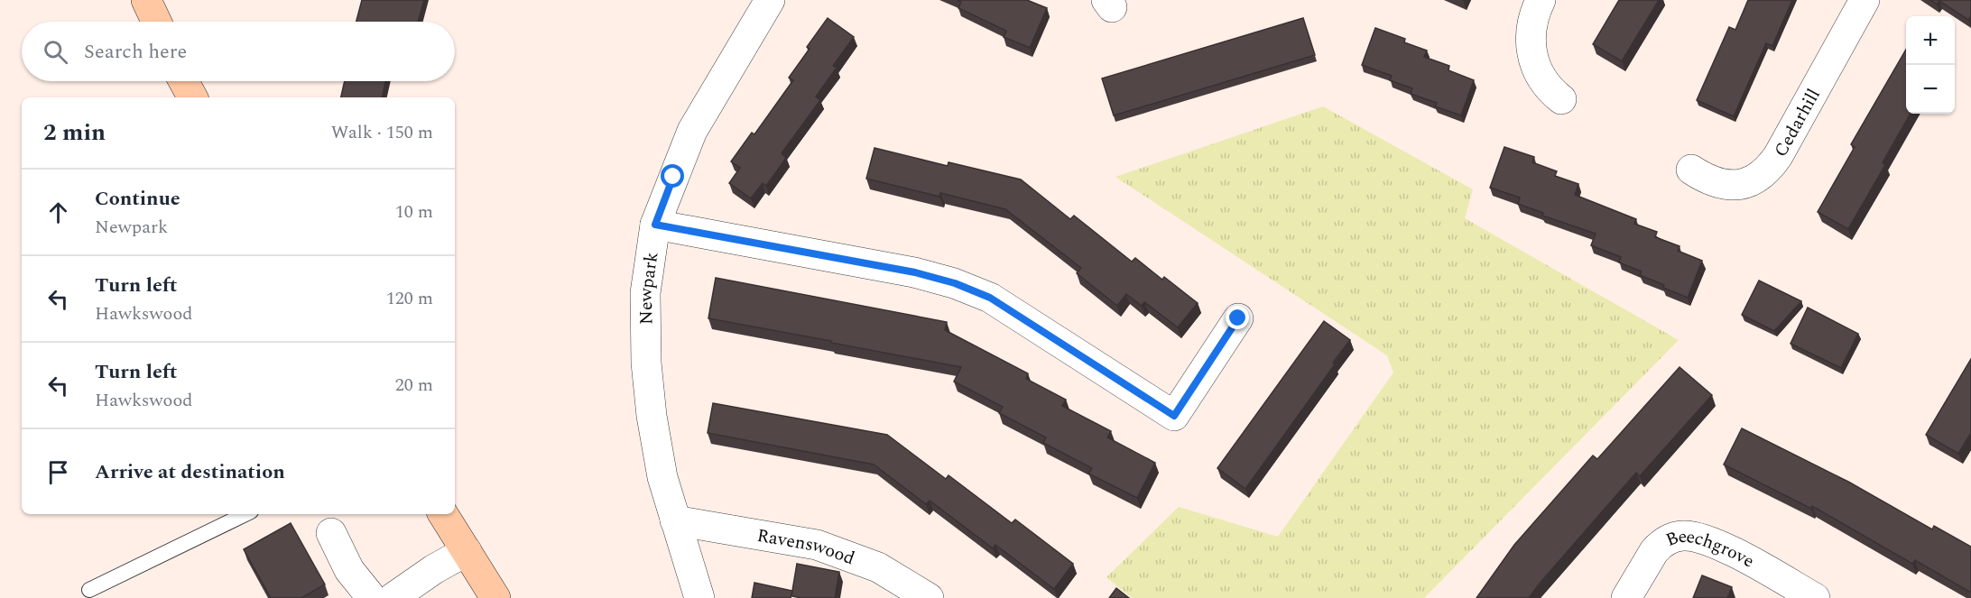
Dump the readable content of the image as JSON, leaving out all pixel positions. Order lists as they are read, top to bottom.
{
  "streets": {
    "street": [
      "Cedarhill",
      "Newpark",
      "Ravenswood",
      "Beechgrove"
    ]
  },
  "crossings": [
    ["Newpark", "Ravenswood"]
  ],
  "page": {
    "map_buttons": ["+", "−"],
    "search": "Search here",
    "heading": ["2 min", "Walk · 150 m"],
    "list": [
      ["Continue", "Newpark", "10 m"],
      ["Turn left", "Hawkswood", "120 m"],
      ["Turn left", "Hawkswood", "20 m"],
      "Arrive at destination"
    ]
  }
}
